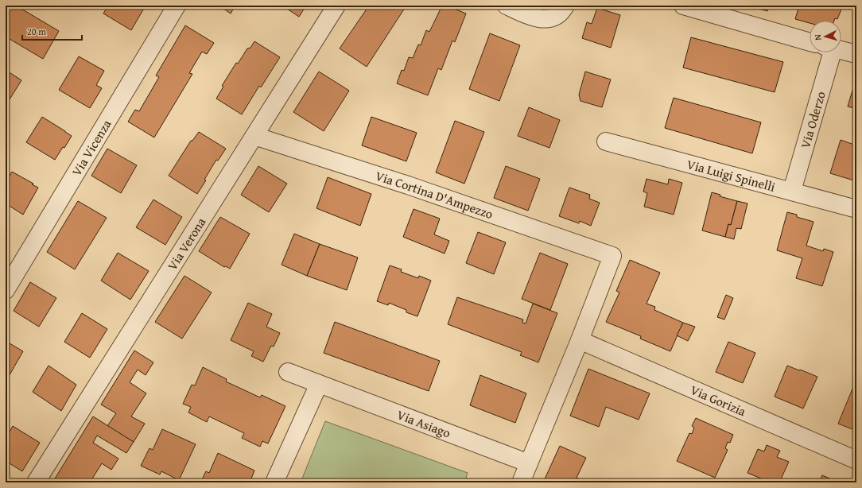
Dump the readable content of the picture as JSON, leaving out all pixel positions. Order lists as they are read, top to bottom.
{
  "streets": {
    "street": [
      "Via Oderzo",
      "Via Vicenza",
      "Via Luigi Spinelli",
      "Via Cortina D'Ampezzo",
      "Via Verona",
      "Via Gorizia",
      "Via Asiago"
    ]
  },
  "crossings": [
    ["Via Oderzo", "Via Luigi Spinelli"],
    ["Via Cortina D'Ampezzo", "Via Verona"],
    ["Via Cortina D'Ampezzo", "Via Gorizia"]
  ],
  "scale_bar": "20 m",
  "north": "left"
}
